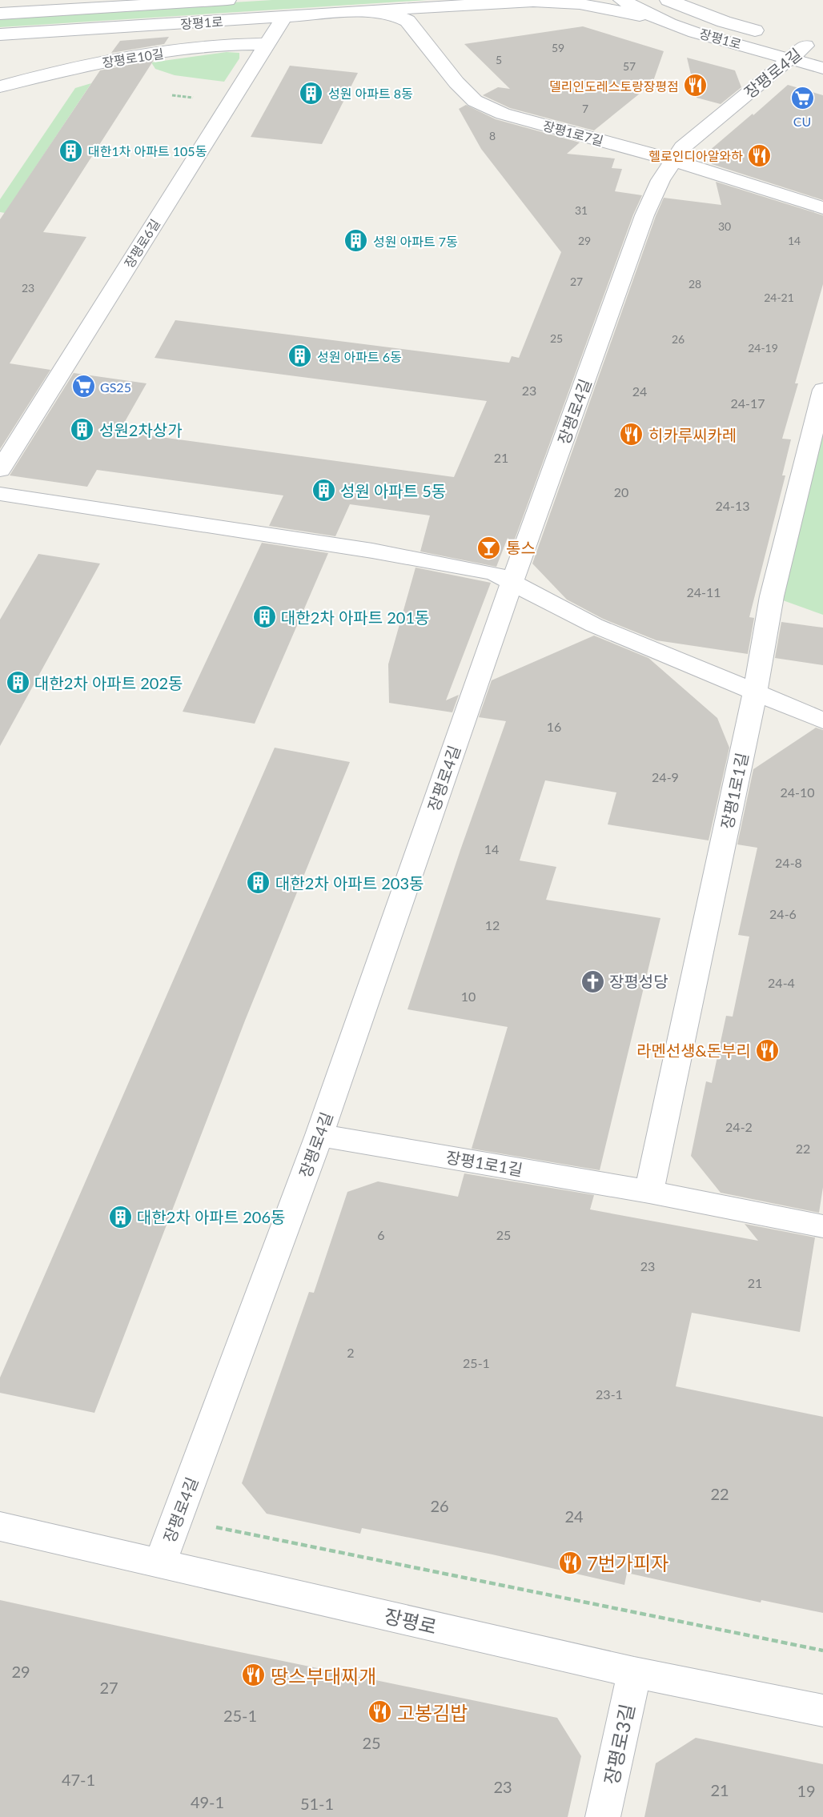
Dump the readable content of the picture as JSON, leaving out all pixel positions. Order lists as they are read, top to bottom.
{
  "streets": {
    "street": [
      "장평1로",
      "장평로10길",
      "장평로4길",
      "장평1로7길",
      "장평로6길",
      "장평1로1길",
      "장평로",
      "장평로3길"
    ]
  },
  "crossings": [
    ["장평1로", "장평로4길"],
    ["장평1로", "장평1로7길"],
    ["장평1로", "장평로6길"],
    ["장평로10길", "장평로6길"],
    ["장평로4길", "장평1로7길"],
    ["장평로4길", "장평1로1길"],
    ["장평로4길", "장평로"],
    ["장평로", "장평로3길"]
  ],
  "places": {
    "restaurant": [
      "델리인도레스토랑장평점",
      "헬로인디아알와하",
      "히카루씨카레",
      "라멘선생&돈부리",
      "7번가피자",
      "땅스부대찌개",
      "고봉김밥"
    ],
    "building": [
      "성원 아파트 8동",
      "대한1차 아파트 105동",
      "성원 아파트 7동",
      "성원 아파트 6동",
      "성원2차상가",
      "성원 아파트 5동",
      "대한2차 아파트 201동",
      "대한2차 아파트 202동",
      "대한2차 아파트 203동",
      "대한2차 아파트 206동"
    ],
    "supermarket": ["CU", "GS25"],
    "bar": ["통스"],
    "church": ["장평성당"]
  },
  "house_numbers": [
    "59",
    "5",
    "57",
    "7",
    "8",
    "31",
    "30",
    "29",
    "14",
    "27",
    "28",
    "23",
    "24-21",
    "25",
    "26",
    "24-19",
    "23",
    "24",
    "24-17",
    "21",
    "20",
    "24-13",
    "24-11",
    "16",
    "24-9",
    "24-10",
    "14",
    "24-8",
    "24-6",
    "12",
    "24-4",
    "10",
    "24-2",
    "22",
    "6",
    "25",
    "23",
    "21",
    "2",
    "25-1",
    "23-1",
    "22",
    "26",
    "24",
    "29",
    "27",
    "25-1",
    "25",
    "47-1",
    "23",
    "21",
    "19",
    "49-1",
    "51-1"
  ]
}
